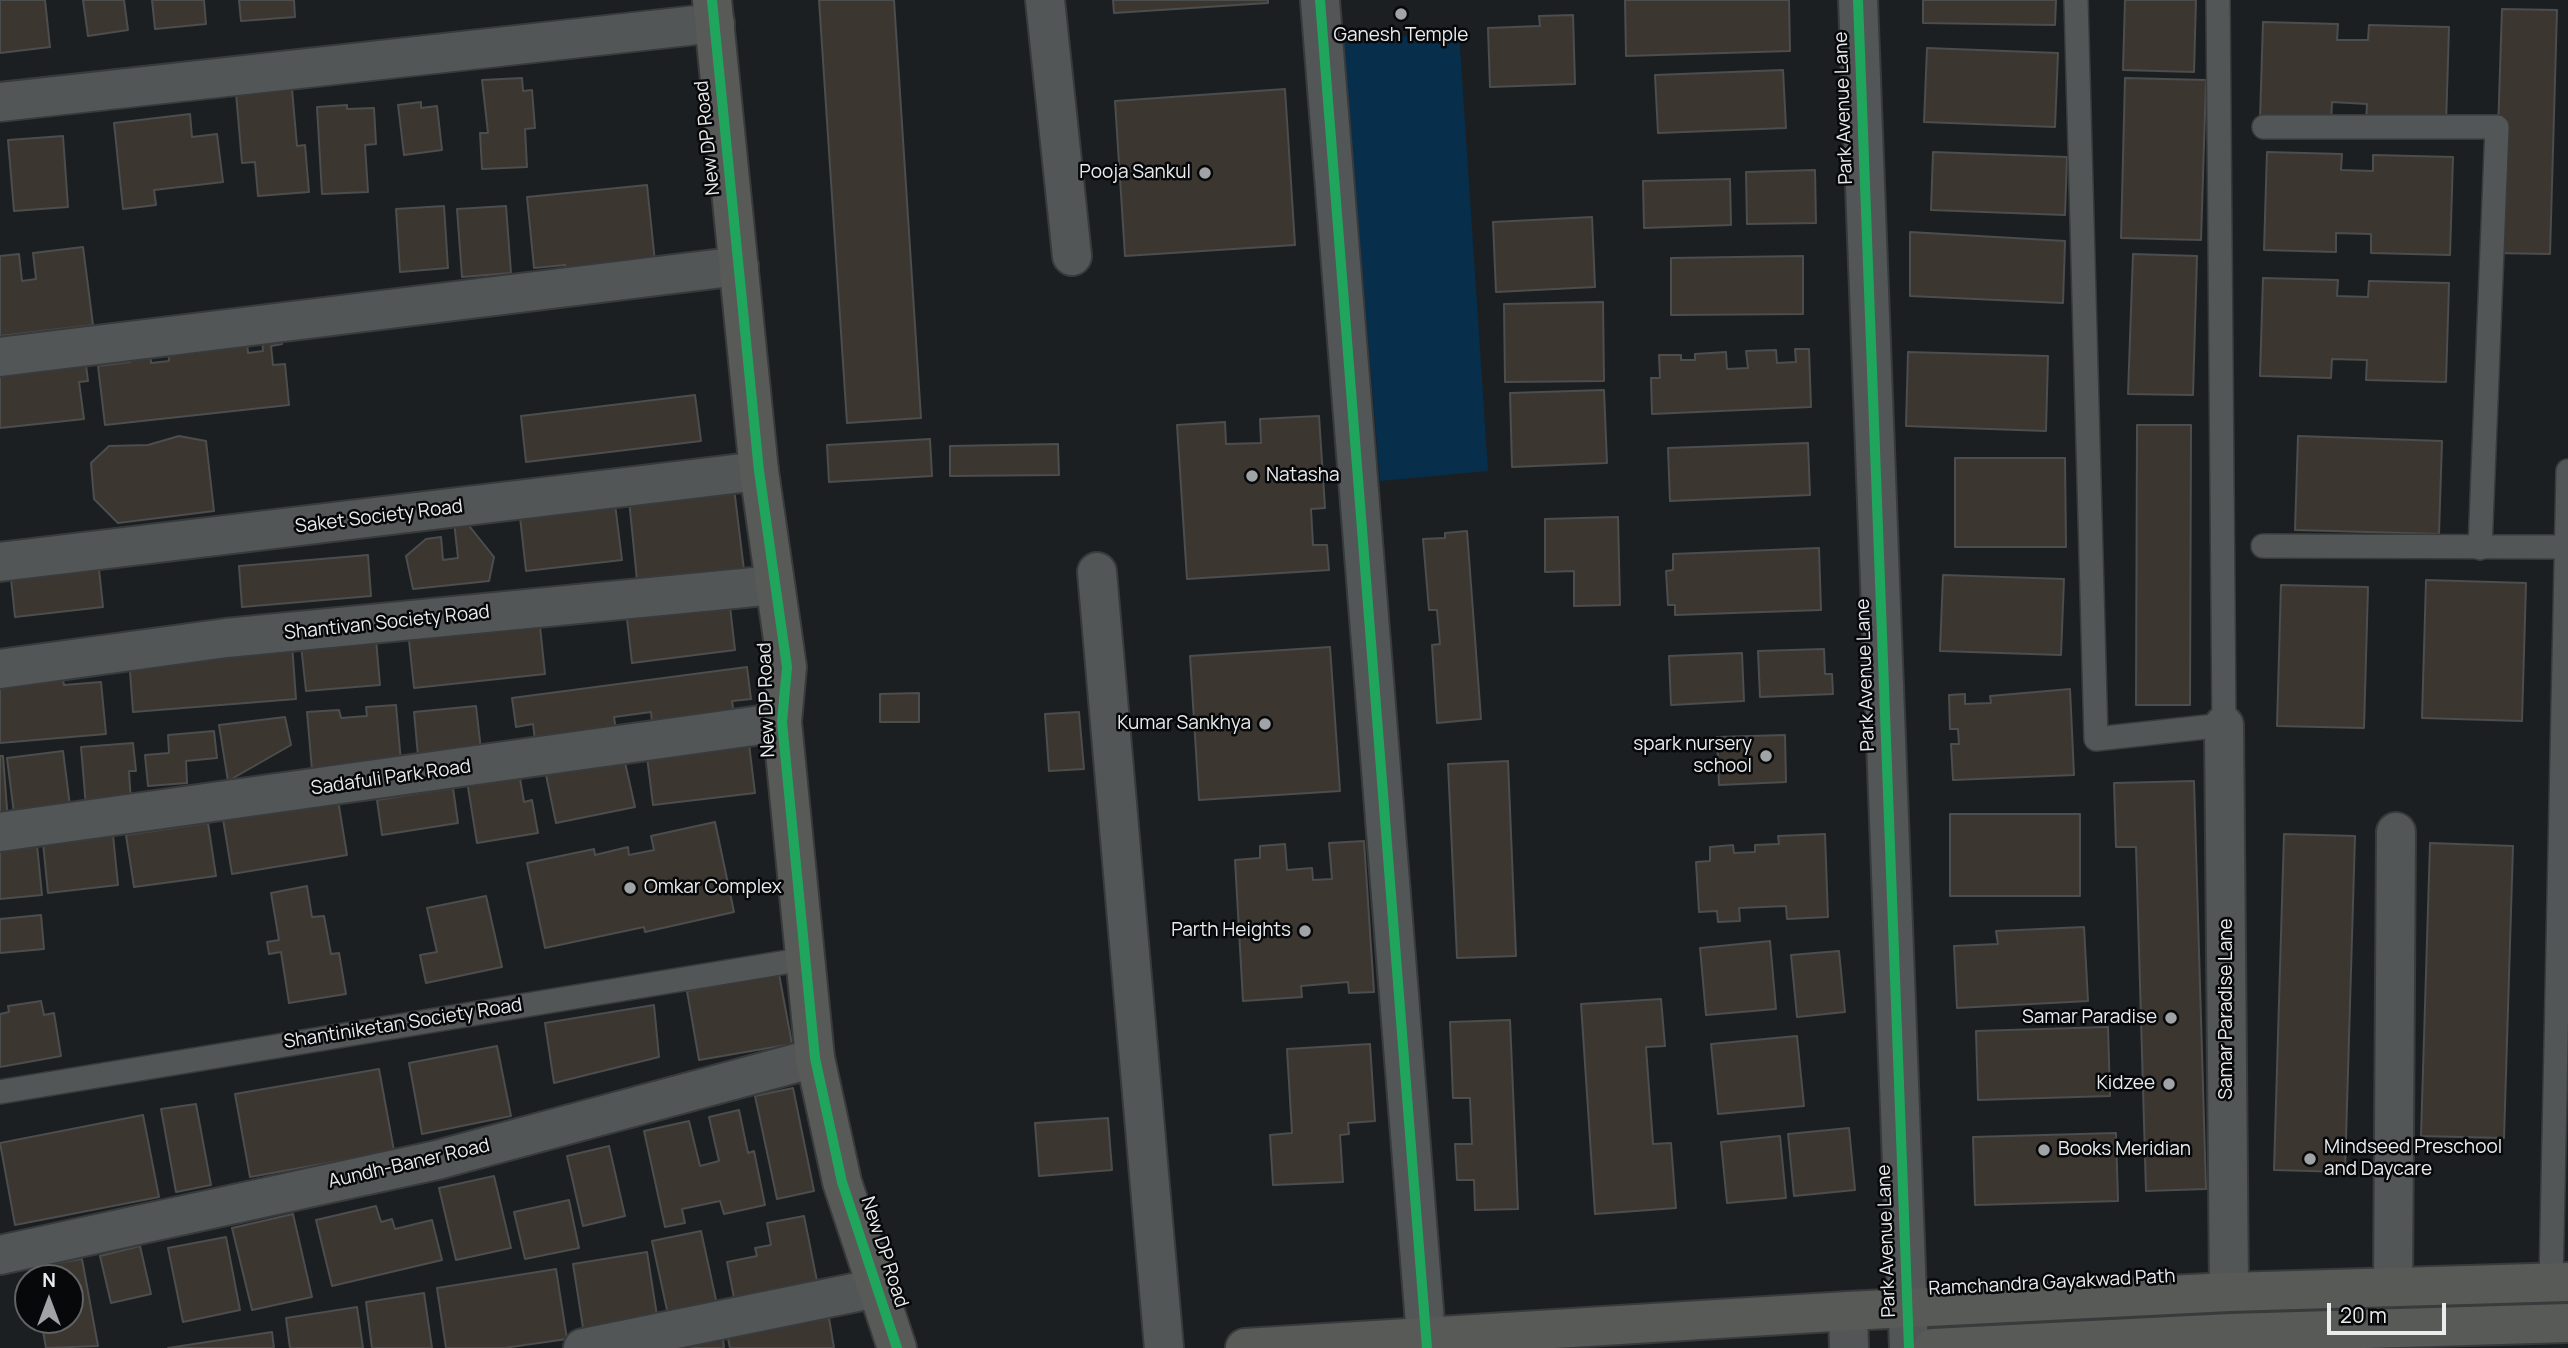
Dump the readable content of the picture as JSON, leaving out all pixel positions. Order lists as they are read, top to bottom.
{
  "streets": {
    "main road": ["New DP Road", "Ramchandra Gayakwad Path"],
    "street": [
      "Park Avenue Lane",
      "Saket Society Road",
      "Shantivan Society Road",
      "Sadafuli Park Road",
      "Samar Paradise Lane",
      "Aundh-Baner Road"
    ],
    "lane": ["Shantiniketan Society Road"]
  },
  "crossings": [
    ["Park Avenue Lane", "Ramchandra Gayakwad Path"],
    ["New DP Road", "Saket Society Road"],
    ["New DP Road", "Shantivan Society Road"],
    ["New DP Road", "Sadafuli Park Road"],
    ["New DP Road", "Shantiniketan Society Road"],
    ["New DP Road", "Aundh-Baner Road"],
    ["Samar Paradise Lane", "Ramchandra Gayakwad Path"]
  ],
  "places": [
    "Ganesh Temple",
    "Pooja Sankul",
    "Natasha",
    "Kumar Sankhya",
    "spark nursery school",
    "Omkar Complex",
    "Parth Heights",
    "Samar Paradise",
    "Kidzee",
    "Books Meridian",
    "Mindseed Preschool and Daycare"
  ],
  "scale_bar": "20 m",
  "north": "top"
}
